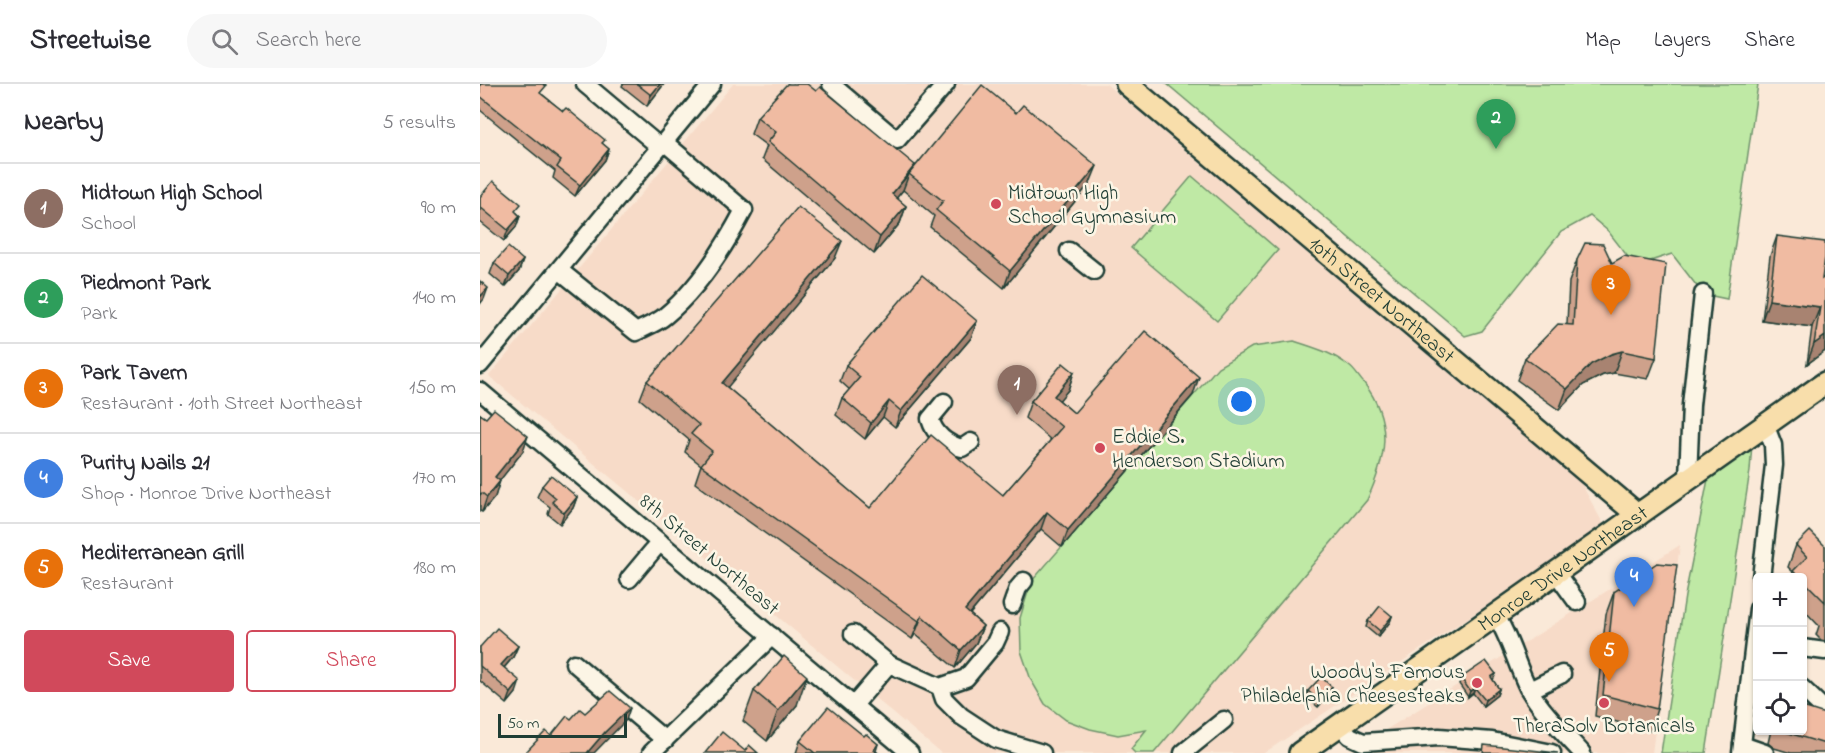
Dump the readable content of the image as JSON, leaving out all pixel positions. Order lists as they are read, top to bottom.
{
  "streets": {
    "main road": ["10th Street Northeast", "Monroe Drive Northeast"],
    "street": ["8th Street Northeast"]
  },
  "crossings": [
    ["10th Street Northeast", "Monroe Drive Northeast"]
  ],
  "places": [
    "Midtown High School Gymnasium",
    "Eddie S. Henderson Stadium",
    "Woody's Famous Philadelphia Cheesesteaks",
    "TheraSolv Botanicals"
  ],
  "scale_bar": "50 m",
  "page": {
    "header": "Streetwise",
    "search": "Search here",
    "nav": ["Map", "Layers", "Share"],
    "heading": ["Nearby", "5 results"],
    "pins": [
      "2",
      "3",
      "1",
      "4",
      "5"
    ],
    "list": [
      {
        "mark": "1",
        "name": "Midtown High School",
        "note": "School",
        "value": "90 m"
      },
      {
        "mark": "2",
        "name": "Piedmont Park",
        "note": "Park",
        "value": "140 m"
      },
      {
        "mark": "3",
        "name": "Park Tavern",
        "note": "Restaurant · 10th Street Northeast",
        "value": "150 m"
      },
      {
        "mark": "4",
        "name": "Purity Nails 21",
        "note": "Shop · Monroe Drive Northeast",
        "value": "170 m"
      },
      {
        "mark": "5",
        "name": "Mediterranean Grill",
        "note": "Restaurant",
        "value": "180 m"
      }
    ],
    "map_buttons": ["+", "−"],
    "buttons": ["Save", "Share"],
    "scale": "50 m"
  }
}
